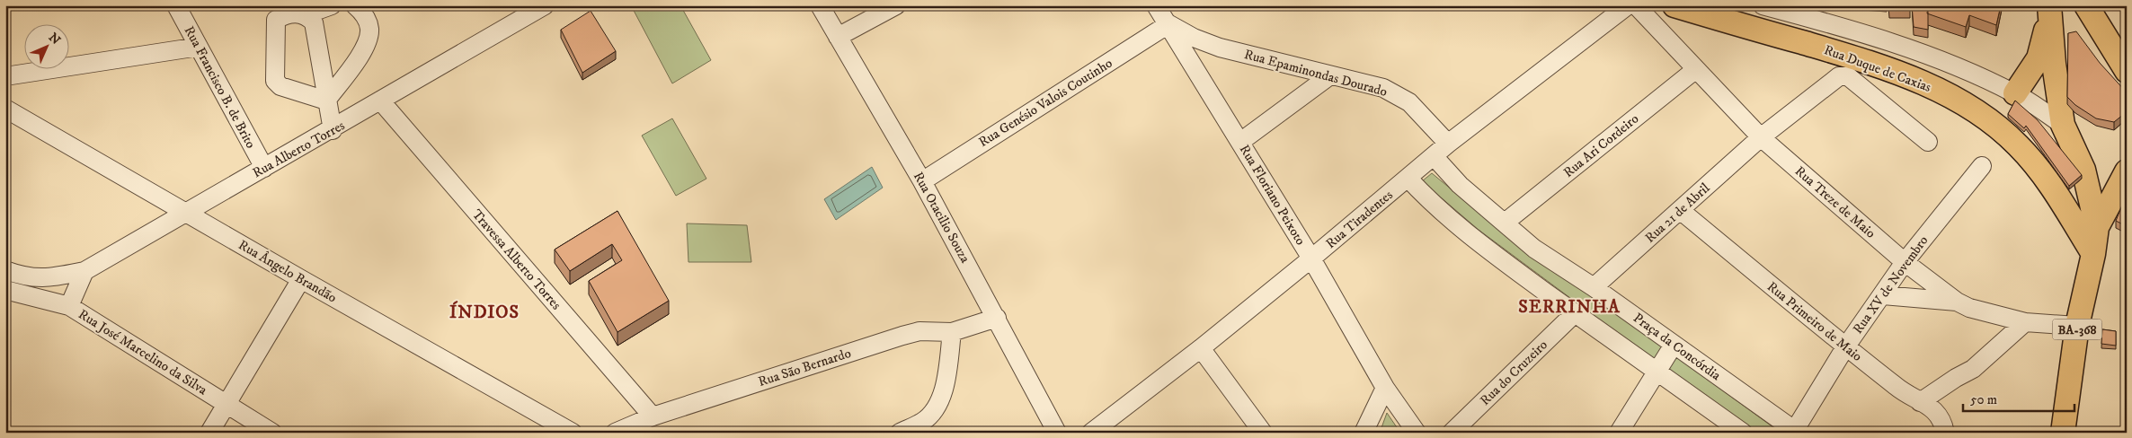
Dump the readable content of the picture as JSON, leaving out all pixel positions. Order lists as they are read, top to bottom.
{
  "streets": {
    "main road": ["Rua Duque de Caxias", "BA-368"],
    "street": [
      "Rua Epaminondas Dourado",
      "Rua Francisco B. de Brito",
      "Rua Genésio Valois Coutinho",
      "Rua Ari Cordeiro",
      "Rua Alberto Torres",
      "Rua Floriano Peixoto",
      "Rua Treze de Maio",
      "Rua 21 de Abril",
      "Rua Otacilio Souza",
      "Rua Tiradentes",
      "Travessa Alberto Torres",
      "Rua Ângelo Brandão",
      "Rua XV de Novembro",
      "Rua Primeiro de Maio",
      "Praça da Concórdia",
      "Rua José Marcelino da Silva",
      "Rua São Bernardo",
      "Rua do Cruzeiro"
    ]
  },
  "crossings": [
    ["Rua Duque de Caxias", "Rua Treze de Maio"],
    ["Rua Duque de Caxias", "Rua 21 de Abril"],
    ["Rua Duque de Caxias", "BA-368"],
    ["Rua Epaminondas Dourado", "Rua Genésio Valois Coutinho"],
    ["Rua Epaminondas Dourado", "Rua Floriano Peixoto"],
    ["Rua Epaminondas Dourado", "Rua Tiradentes"],
    ["Rua Francisco B. de Brito", "Rua Alberto Torres"],
    ["Rua Genésio Valois Coutinho", "Rua Floriano Peixoto"],
    ["Rua Genésio Valois Coutinho", "Rua Otacilio Souza"],
    ["Rua Ari Cordeiro", "Rua Treze de Maio"],
    ["Rua Ari Cordeiro", "Praça da Concórdia"],
    ["Rua Alberto Torres", "Travessa Alberto Torres"],
    ["Rua Alberto Torres", "Rua Ângelo Brandão"],
    ["Rua Floriano Peixoto", "Rua Tiradentes"],
    ["Rua Treze de Maio", "Rua 21 de Abril"],
    ["Rua Treze de Maio", "Rua XV de Novembro"],
    ["Rua Treze de Maio", "BA-368"],
    ["Rua 21 de Abril", "Rua Primeiro de Maio"],
    ["Rua 21 de Abril", "Praça da Concórdia"],
    ["Rua Otacilio Souza", "Rua São Bernardo"],
    ["Rua Tiradentes", "Praça da Concórdia"],
    ["Travessa Alberto Torres", "Rua São Bernardo"],
    ["Rua XV de Novembro", "Rua Primeiro de Maio"],
    ["Rua XV de Novembro", "Praça da Concórdia"]
  ],
  "districts": ["SERRINHA", "ÍNDIOS"],
  "scale_bar": "50 m",
  "north": "top right"
}
